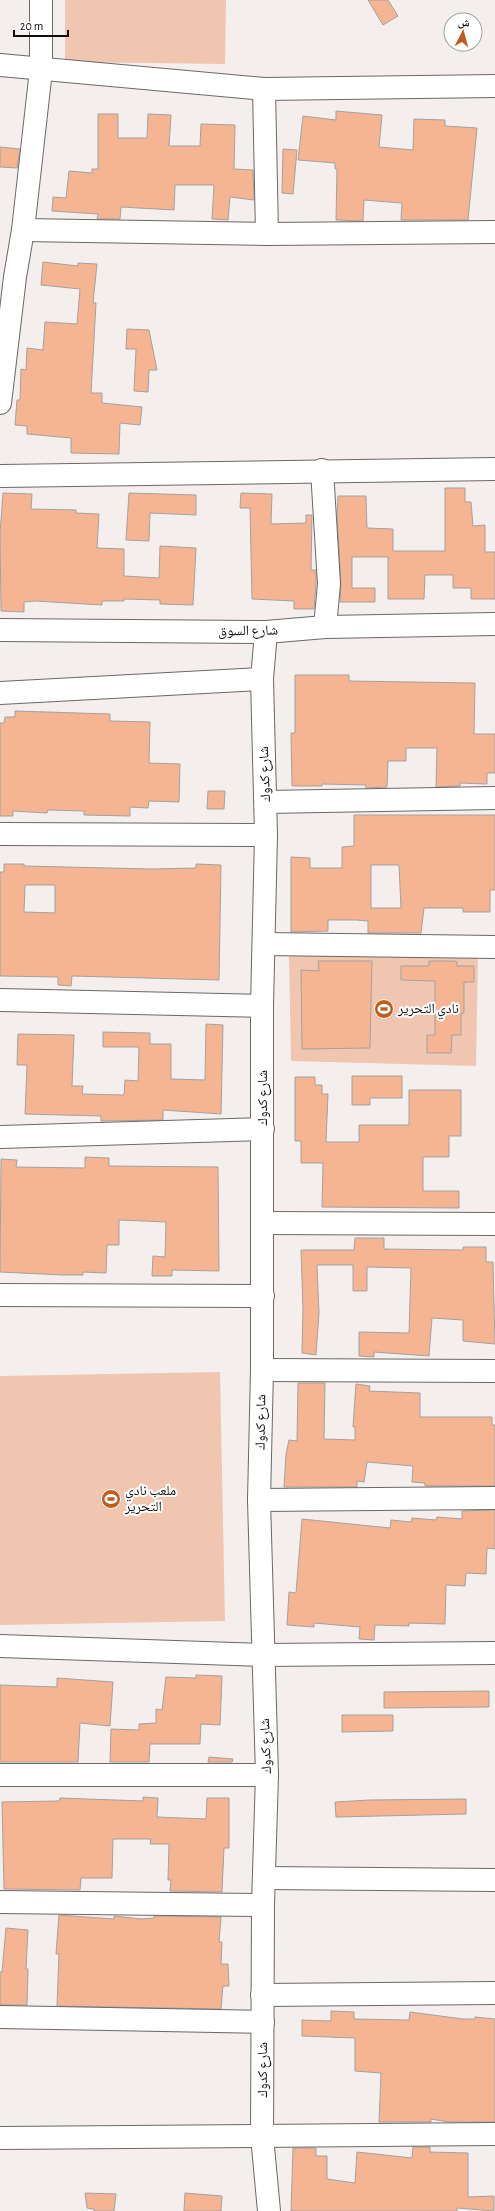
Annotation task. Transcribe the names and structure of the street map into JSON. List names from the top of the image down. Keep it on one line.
{"streets":{"street":["شارع السوق","شارع كدوك"]},"crossings":[["شارع السوق","شارع كدوك"]],"places":{"sports":["نادي التحرير","ملعب نادي التحرير"]},"scale_bar":"20 m","north":"top"}
